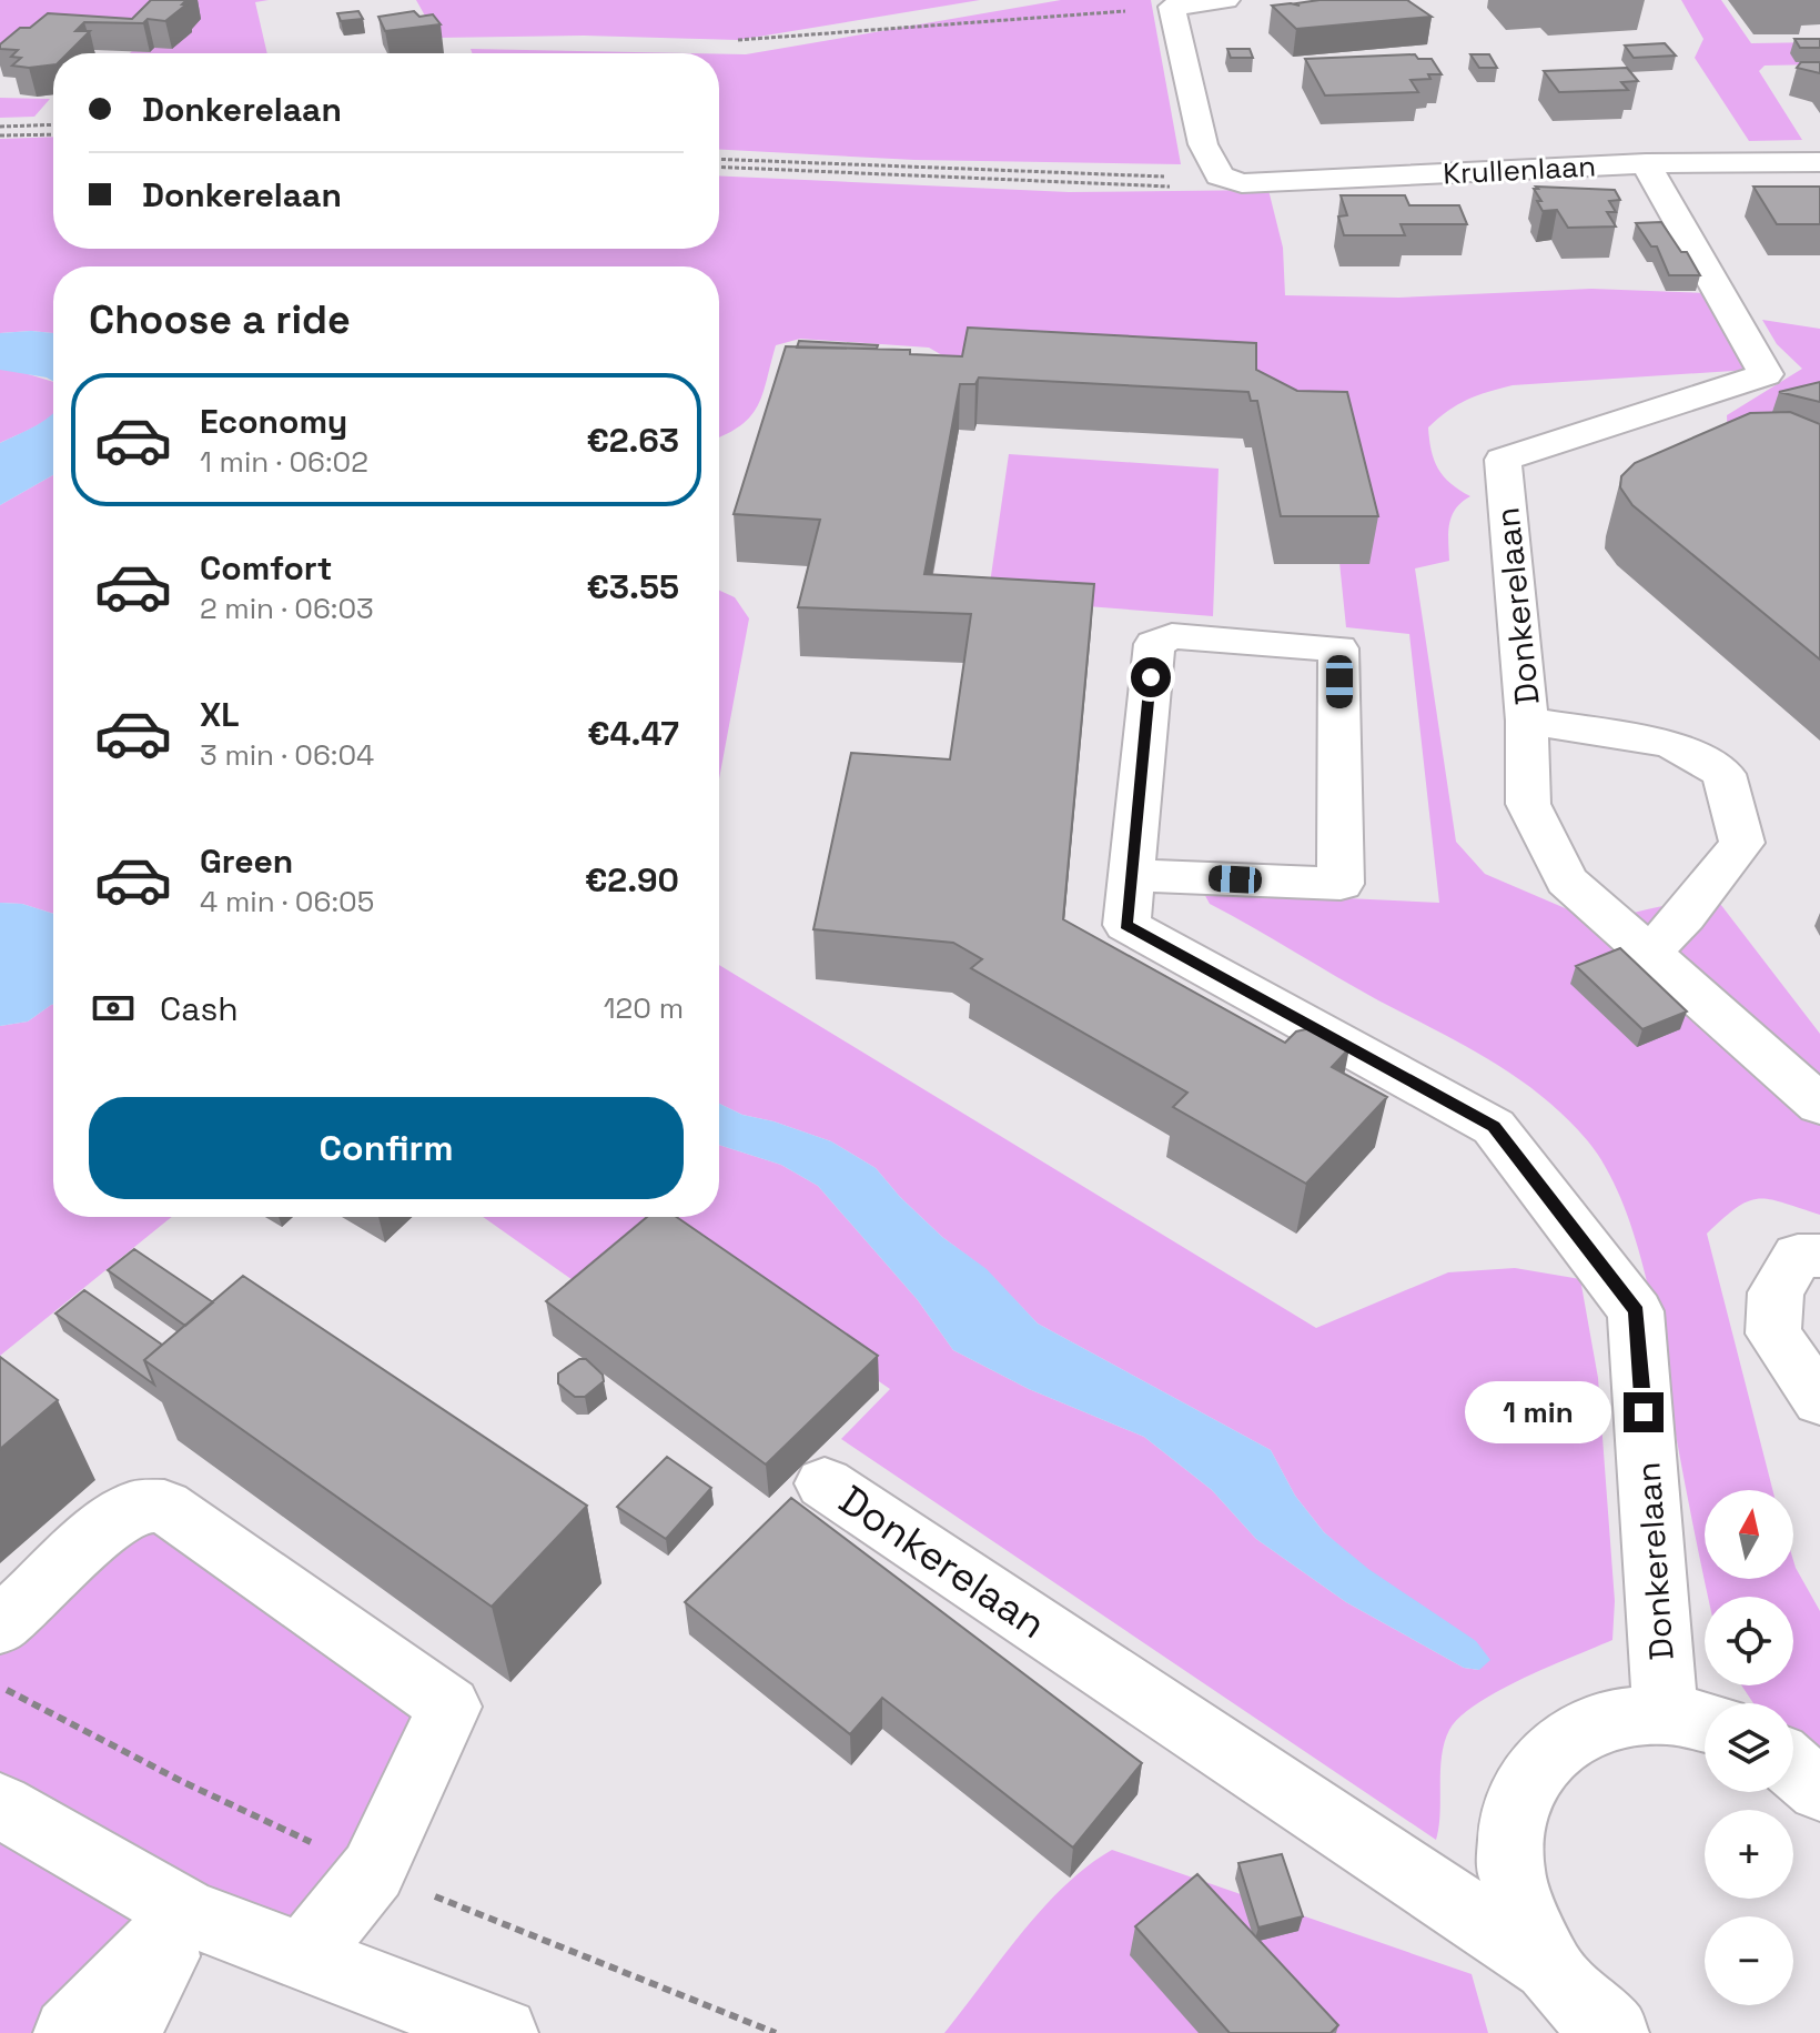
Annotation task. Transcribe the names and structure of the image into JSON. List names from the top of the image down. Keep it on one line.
{"streets":{"street":["Krullenlaan","Donkerelaan"]},"crossings":[["Krullenlaan","Donkerelaan"]],"north":"top","page":{"banner":["Donkerelaan","Donkerelaan"],"heading":"Choose a ride","list":[{"name":"Economy","note":"1 min · 06:02","value":"€2.63"},{"name":"Comfort","note":"2 min · 06:03","value":"€3.55"},{"name":"XL","note":"3 min · 06:04","value":"€4.47"},{"name":"Green","note":"4 min · 06:05","value":"€2.90"}],"pay":["Cash","120 m"],"buttons":"Confirm","bubble":"1 min","map_buttons":["+","−"]}}
